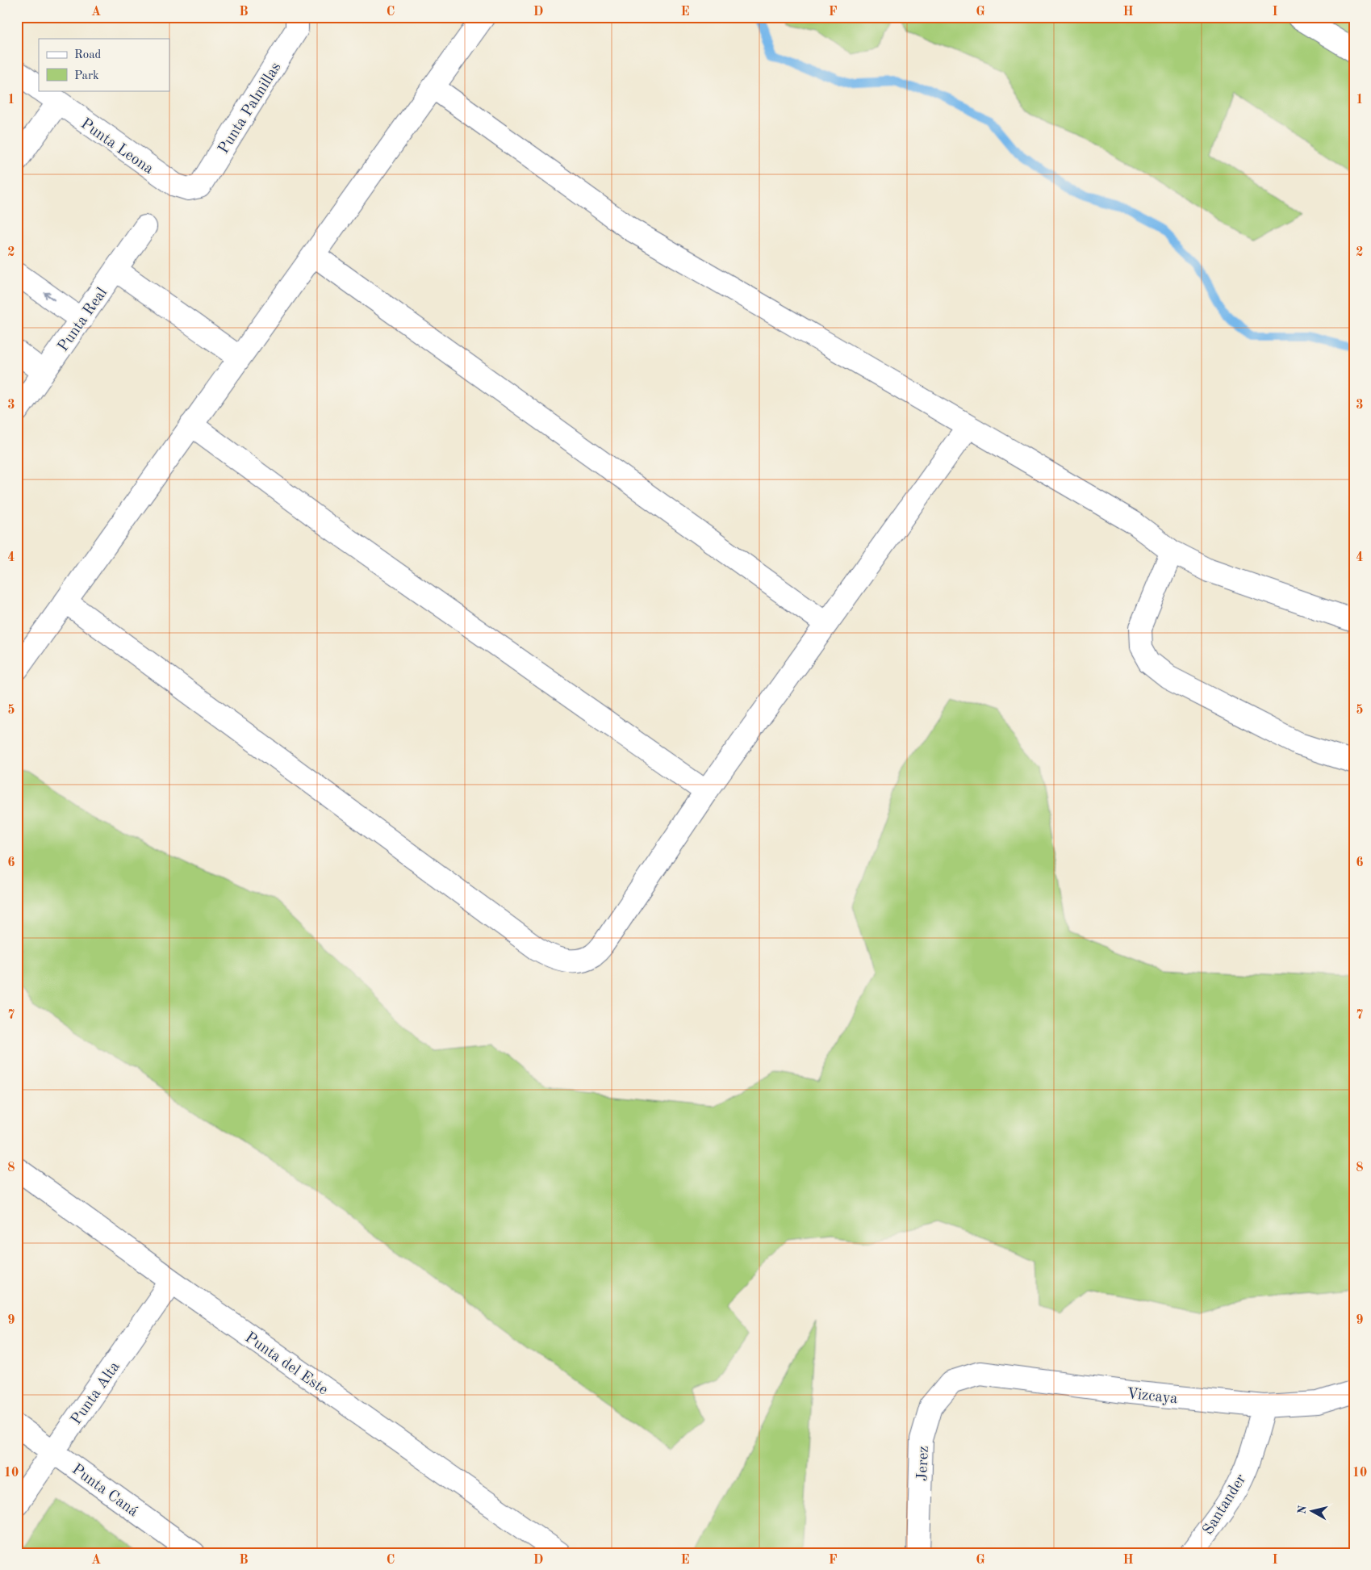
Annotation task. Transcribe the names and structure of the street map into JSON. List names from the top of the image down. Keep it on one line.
{"streets":{"street":["Punta Palmillas","Punta Leona","Punta Real","Punta del Este","Punta Alta","Vizcaya","Jerez","Punta Caná","Santander"]},"crossings":[["Punta Palmillas","Punta Leona"],["Punta del Este","Punta Alta"],["Punta Alta","Punta Caná"],["Vizcaya","Jerez"],["Vizcaya","Santander"]],"legend":["Road","Park"],"north":"left","grid":{"columns":["A","B","C","D","E","F","G","H","I"],"rows":["1","2","3","4","5","6","7","8","9","10"]}}
